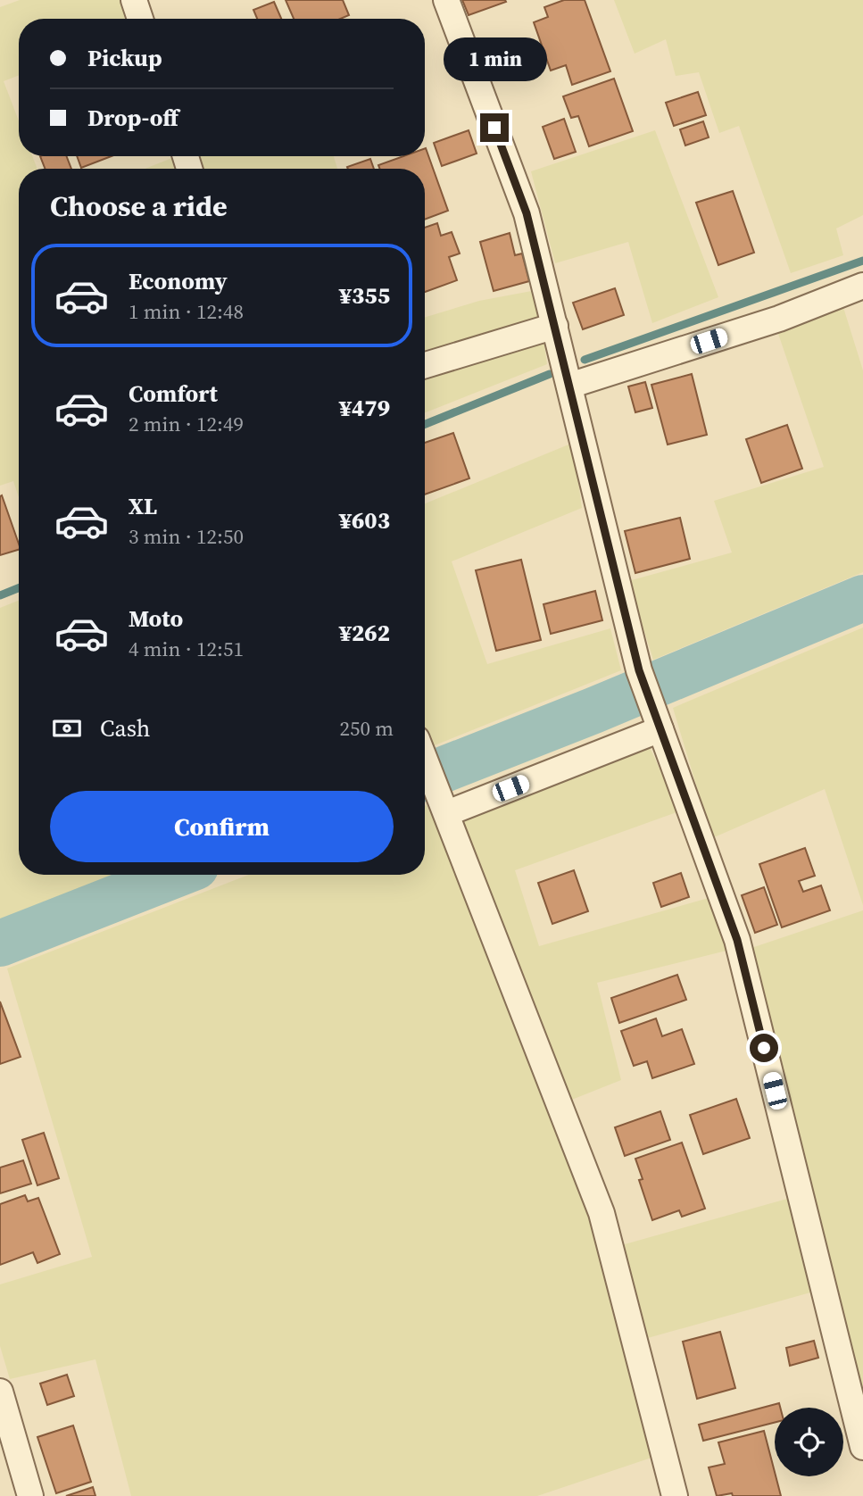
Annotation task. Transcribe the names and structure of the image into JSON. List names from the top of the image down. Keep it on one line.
{"page":{"banner":["Pickup","Drop-off"],"bubble":"1 min","heading":"Choose a ride","list":[{"name":"Economy","note":"1 min · 12:48","value":"¥355"},{"name":"Comfort","note":"2 min · 12:49","value":"¥479"},{"name":"XL","note":"3 min · 12:50","value":"¥603"},{"name":"Moto","note":"4 min · 12:51","value":"¥262"}],"pay":["Cash","250 m"],"buttons":"Confirm"}}
